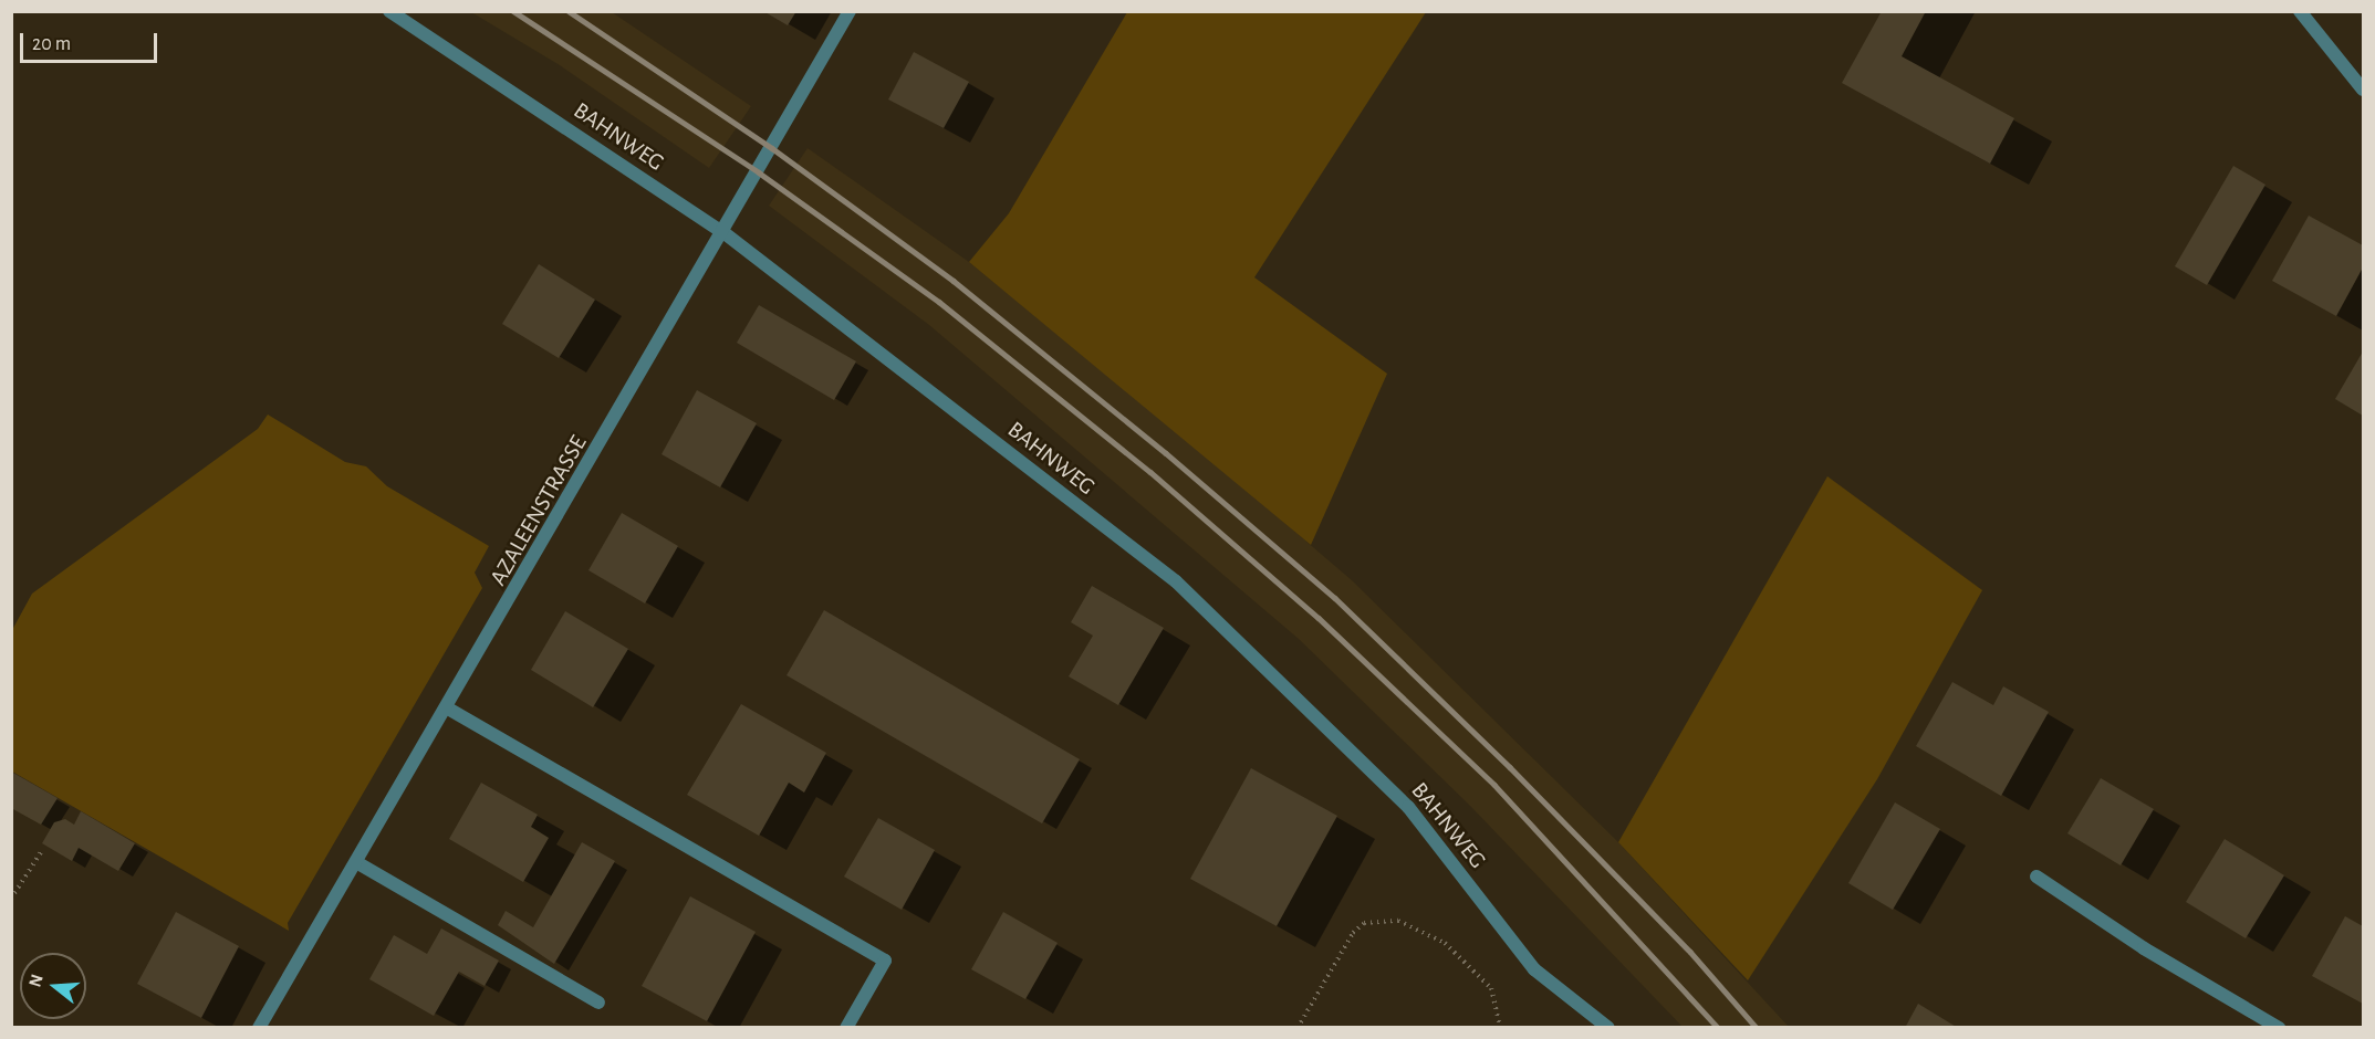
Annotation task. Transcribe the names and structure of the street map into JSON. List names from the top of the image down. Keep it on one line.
{"streets":{"street":["BAHNWEG","AZALEENSTRASSE"]},"crossings":[["BAHNWEG","AZALEENSTRASSE"]],"scale_bar":"20 m","north":"left"}
